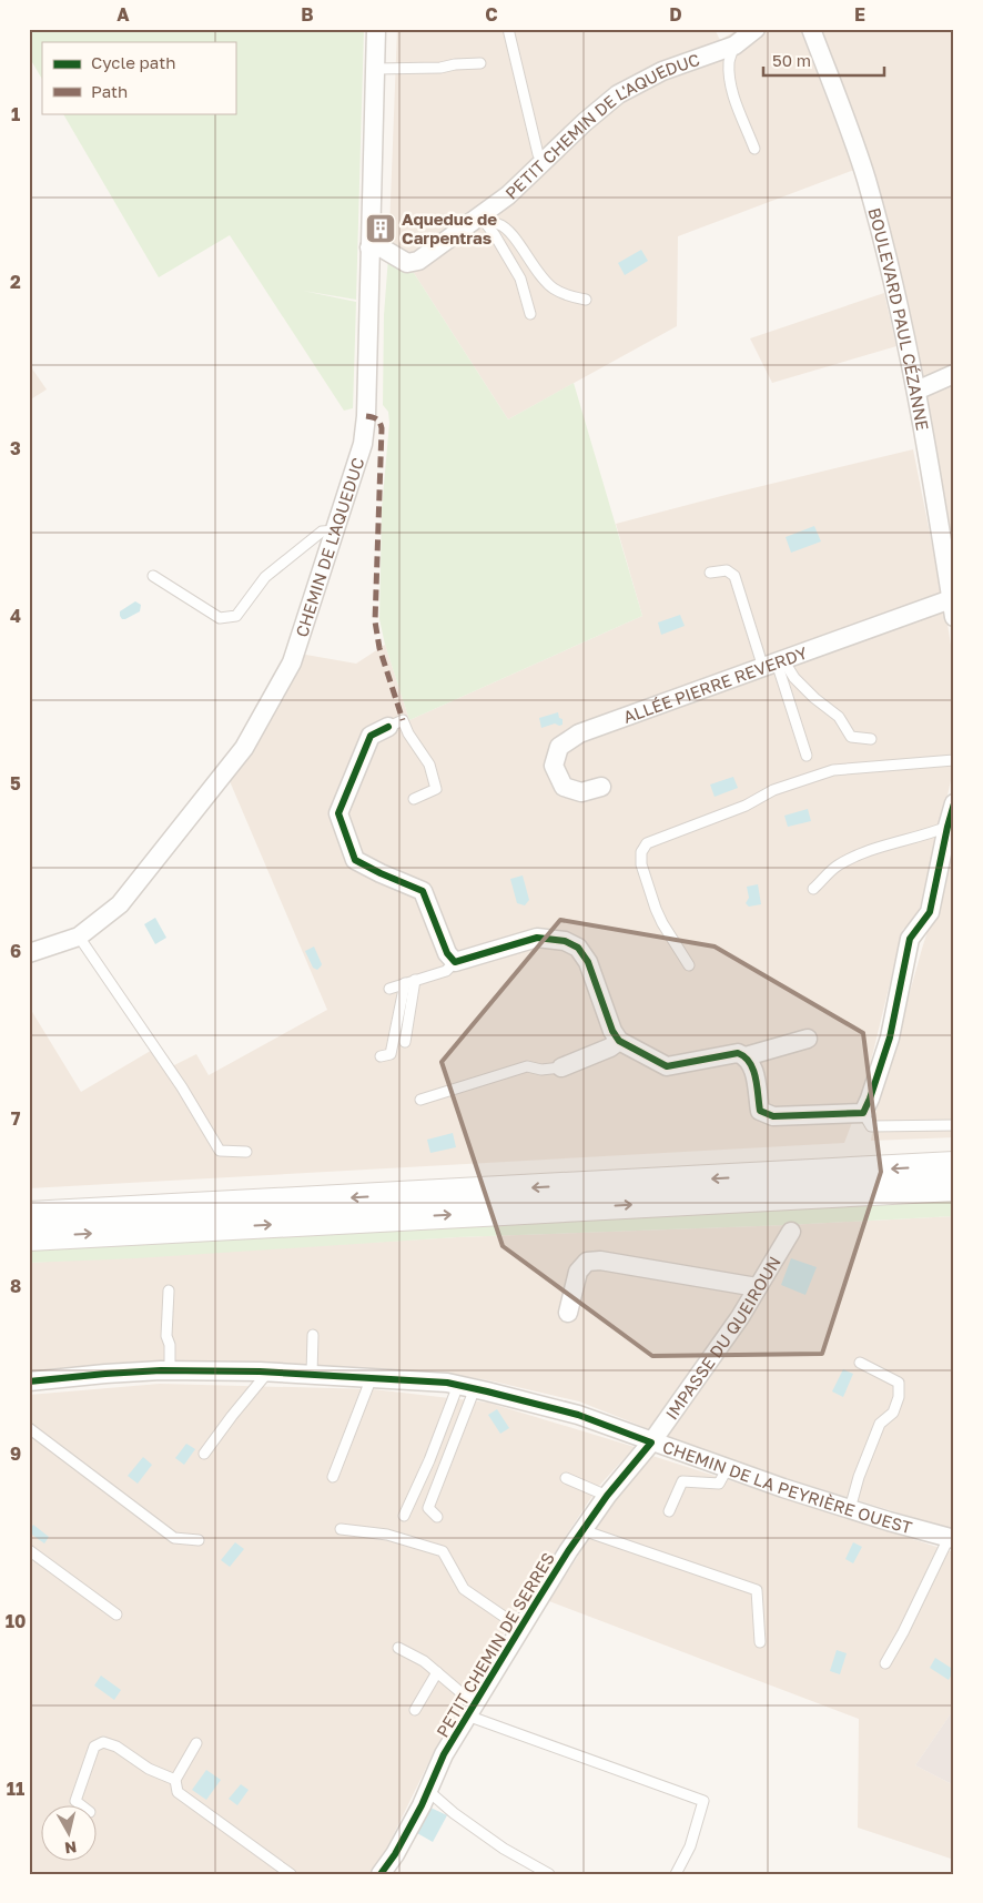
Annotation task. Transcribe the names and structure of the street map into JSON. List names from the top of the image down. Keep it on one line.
{"streets":{"street":["PETIT CHEMIN DE L'AQUEDUC","BOULEVARD PAUL CÉZANNE","CHEMIN DE L'AQUEDUC","ALLÉE PIERRE REVERDY","IMPASSE DU QUEIROUN","CHEMIN DE LA PEYRIÈRE OUEST","PETIT CHEMIN DE SERRES"]},"crossings":[["PETIT CHEMIN DE L'AQUEDUC","CHEMIN DE L'AQUEDUC"],["BOULEVARD PAUL CÉZANNE","ALLÉE PIERRE REVERDY"],["IMPASSE DU QUEIROUN","CHEMIN DE LA PEYRIÈRE OUEST"],["IMPASSE DU QUEIROUN","PETIT CHEMIN DE SERRES"],["CHEMIN DE LA PEYRIÈRE OUEST","PETIT CHEMIN DE SERRES"]],"places":{"building":["Aqueduc de Carpentras"]},"legend":["Cycle path","Path"],"scale_bar":"50 m","north":"bottom","grid":{"columns":["A","B","C","D","E"],"rows":["1","2","3","4","5","6","7","8","9","10","11"]}}
